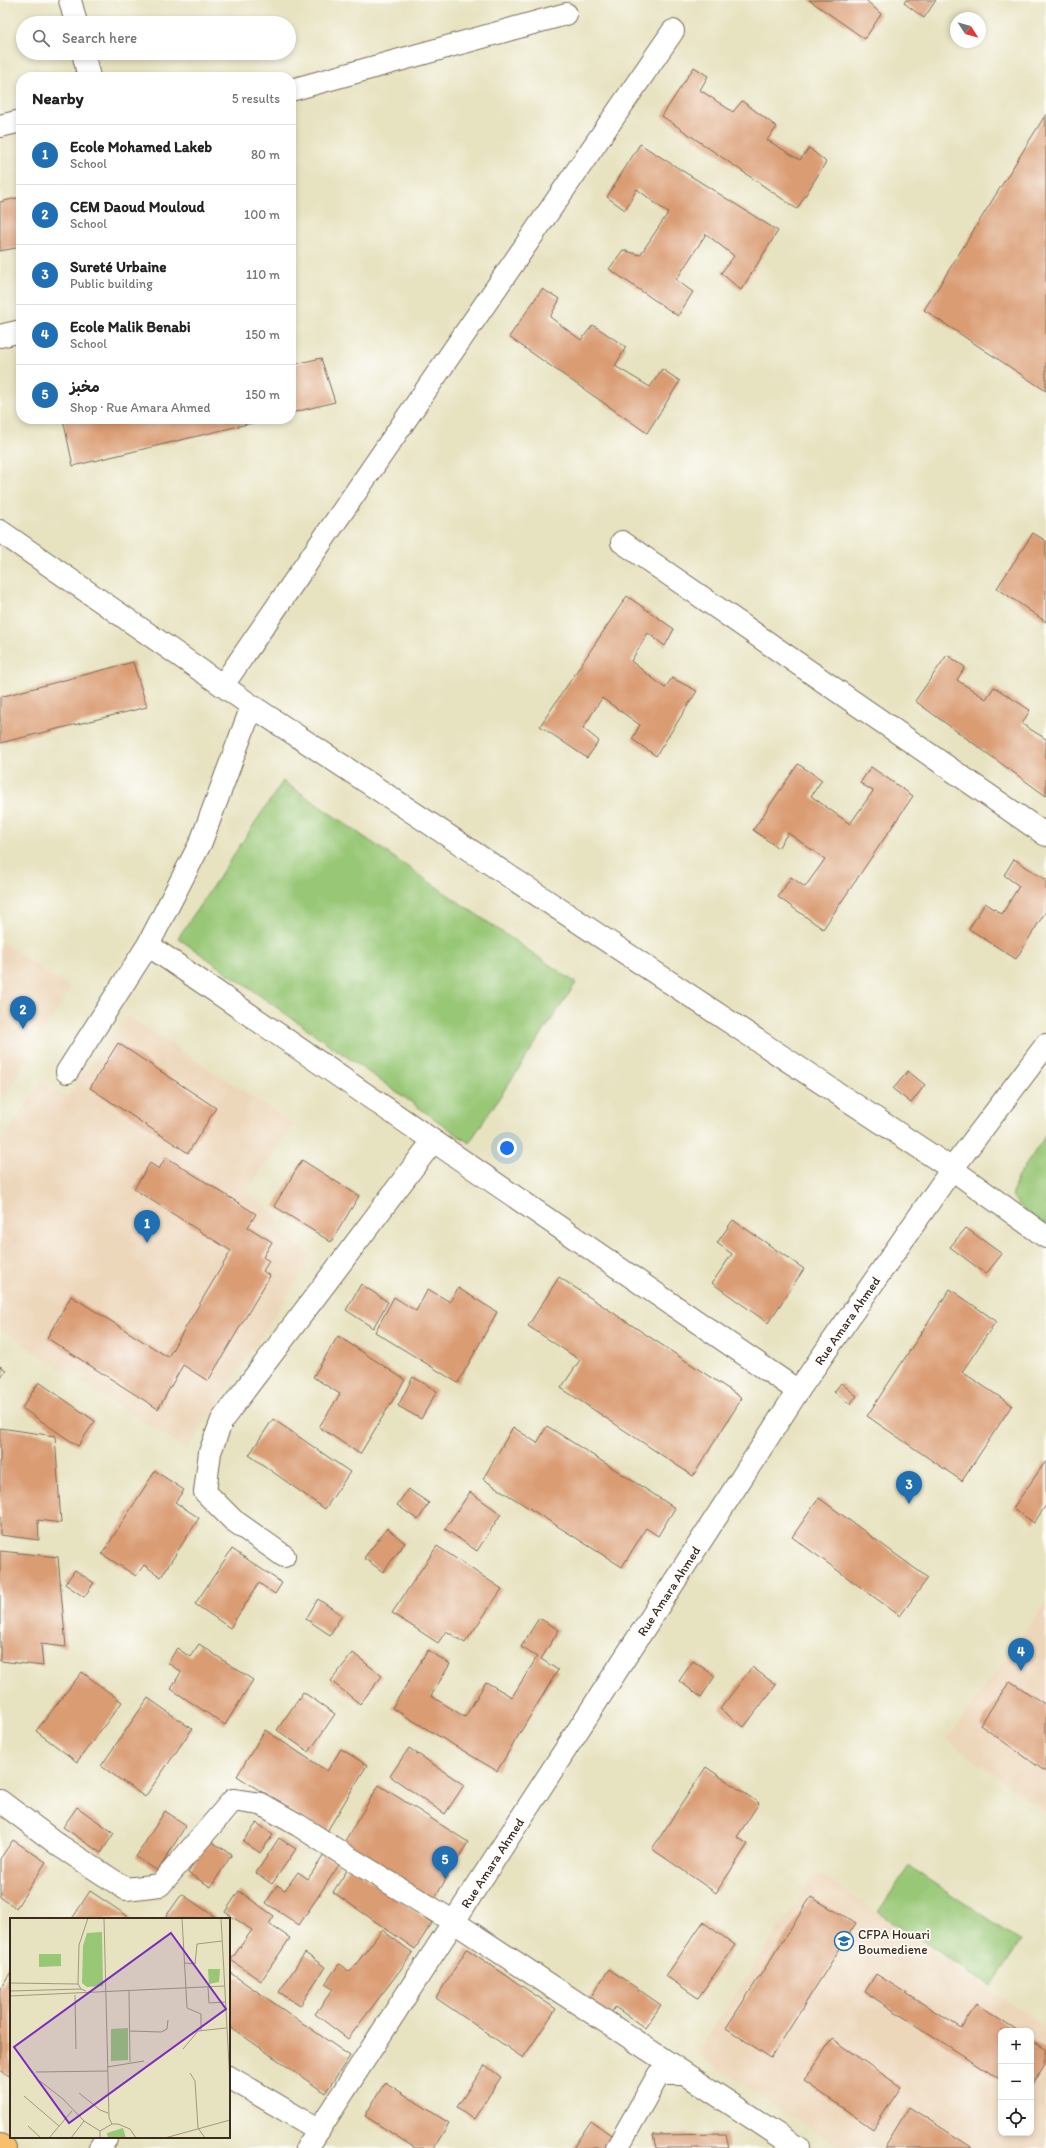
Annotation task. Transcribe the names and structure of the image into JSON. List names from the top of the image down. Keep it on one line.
{"streets":{"street":["Rue Amara Ahmed"]},"places":{"school or university":["CFPA Houari Boumediene"]},"north":"bottom right","page":{"search":"Search here","heading":["Nearby","5 results"],"list":[{"mark":"1","name":"Ecole Mohamed Lakeb","note":"School","value":"80 m"},{"mark":"2","name":"CEM Daoud Mouloud","note":"School","value":"100 m"},{"mark":"3","name":"Sureté Urbaine","note":"Public building","value":"110 m"},{"mark":"4","name":"Ecole Malik Benabi","note":"School","value":"150 m"},{"mark":"5","name":"مخبز","note":"Shop · Rue Amara Ahmed","value":"150 m"}],"pins":["2","1","3","4","5"],"map_buttons":["+","−"]}}
